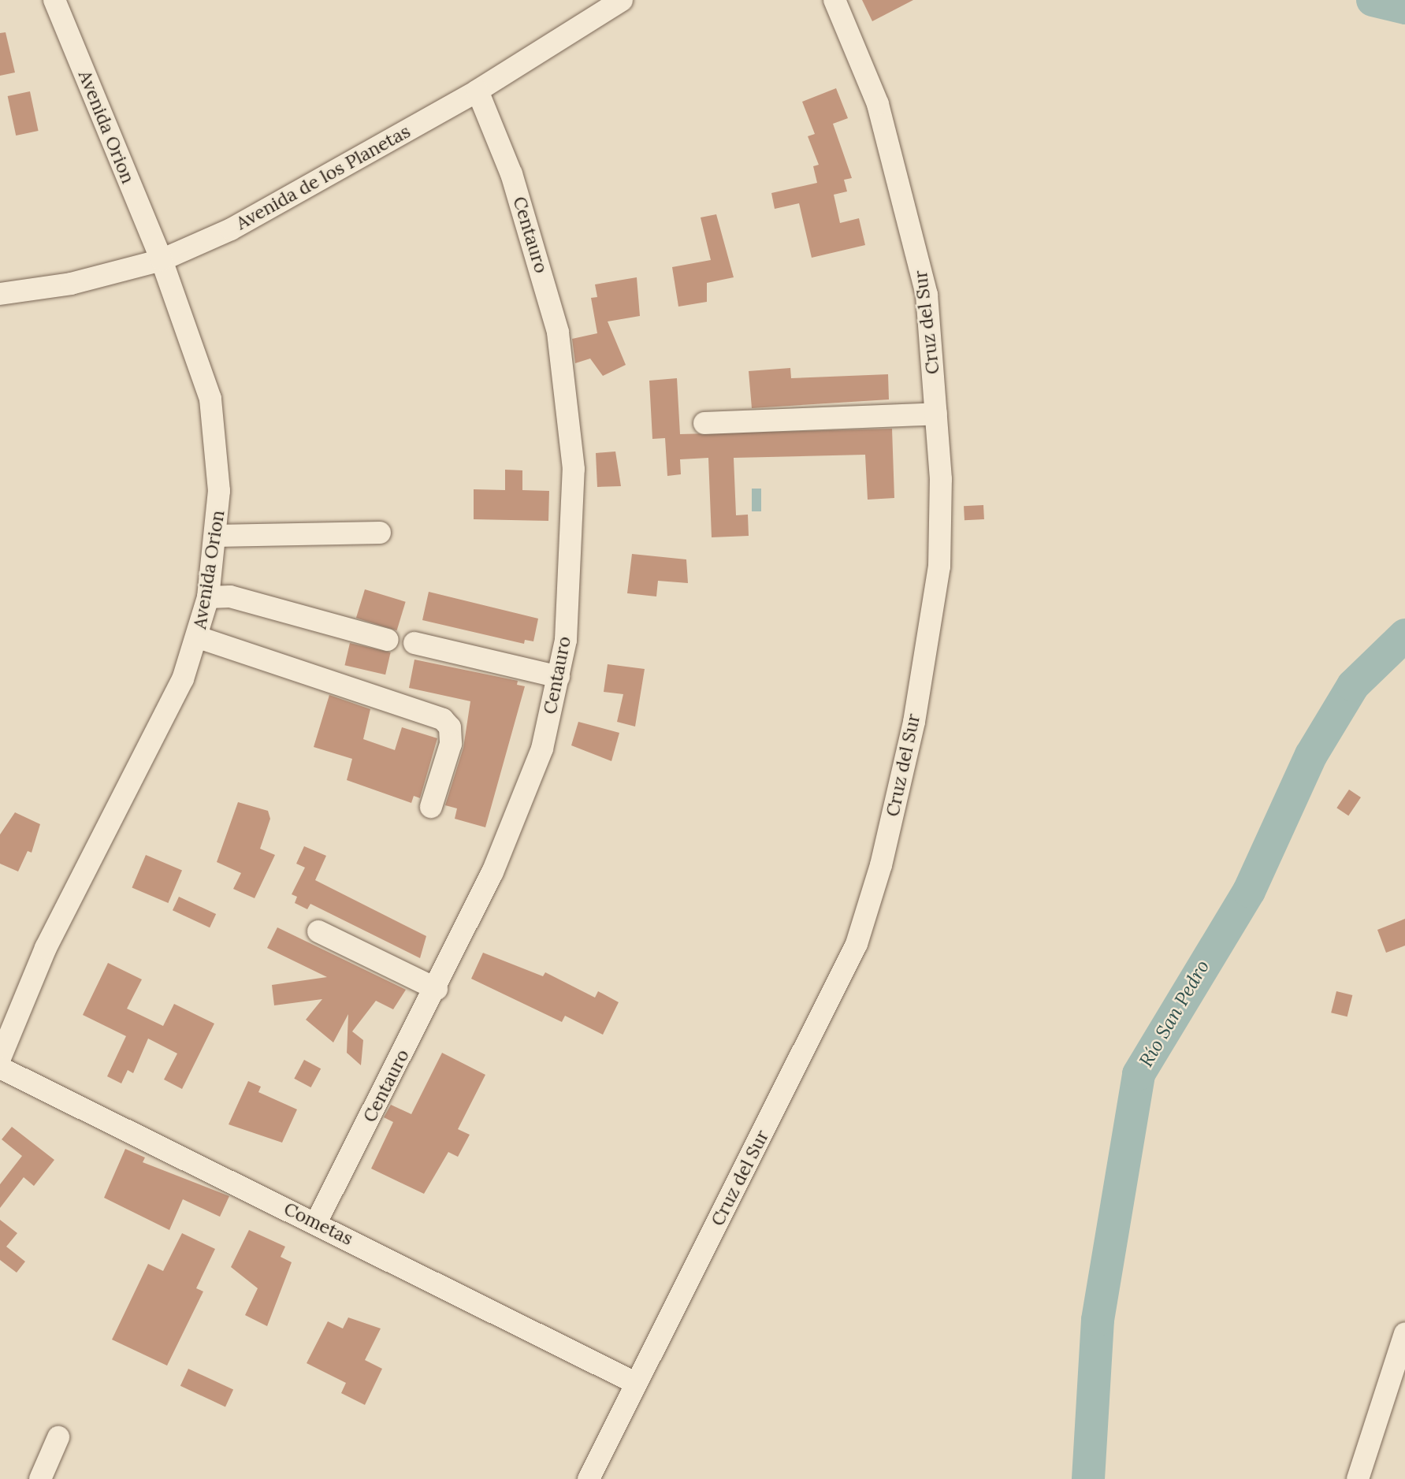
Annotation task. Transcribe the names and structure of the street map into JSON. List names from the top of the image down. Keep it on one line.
{"streets":{"street":["Avenida Orion","Avenida de los Planetas","Centauro","Cruz del Sur","Cometas"]},"crossings":[["Avenida Orion","Avenida de los Planetas"],["Avenida de los Planetas","Centauro"],["Centauro","Cometas"],["Cruz del Sur","Cometas"]],"water":["Río San Pedro"]}
